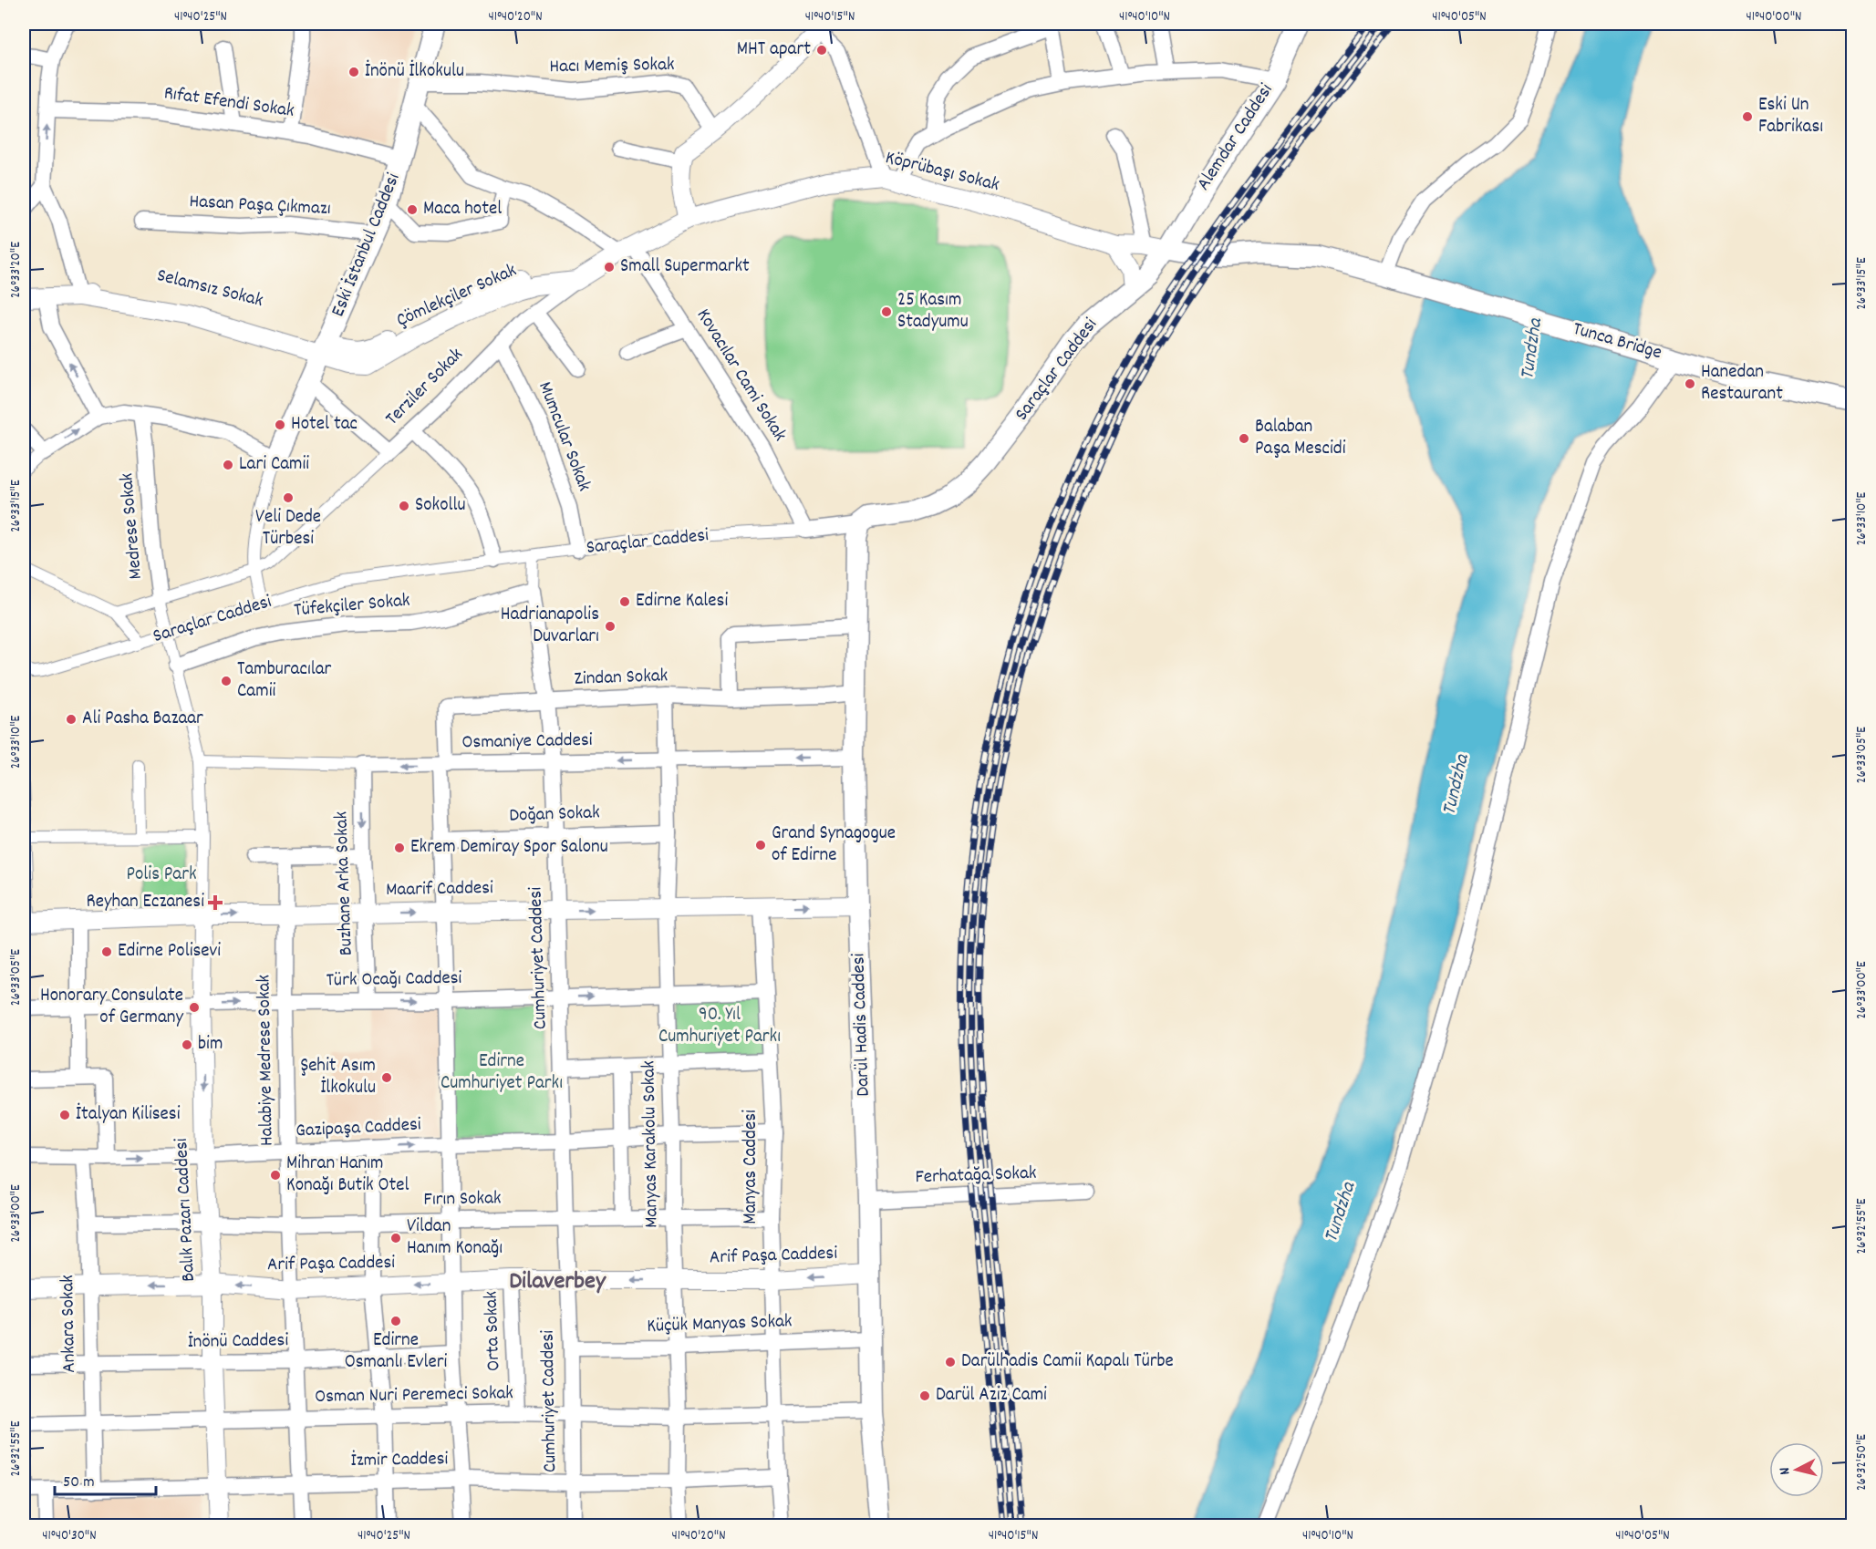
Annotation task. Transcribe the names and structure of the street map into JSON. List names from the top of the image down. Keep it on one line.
{"streets":{"main road":["Alemdar Caddesi","Eski İstanbul Caddesi","Tunca Bridge","Saraçlar Caddesi","Darül Hadis Caddesi"],"street":["Hacı Memiş Sokak","Rıfat Efendi Sokak","Köprübaşı Sokak","Hasan Paşa Çıkmazı","Selamsız Sokak","Çömlekçiler Sokak","Kovacılar Cami Sokak","Terziler Sokak","Mumcular Sokak","Medrese Sokak","Tüfekçiler Sokak","Zindan Sokak","Osmaniye Caddesi","Doğan Sokak","Buzhane Arka Sokak","Maarif Caddesi","Cumhuriyet Caddesi","Türk Ocağı Caddesi","Halabiye Medrese Sokak","Gazipaşa Caddesi","Manyas Karakolu Sokak","Manyas Caddesi","Ferhatağa Sokak","Fırın Sokak","Balık Pazarı Caddesi","Arif Paşa Caddesi","Ankara Sokak","Küçük Manyas Sokak","Orta Sokak","İnönü Caddesi","Osman Nuri Peremeci Sokak","İzmir Caddesi"]},"crossings":[["Hacı Memiş Sokak","Eski İstanbul Caddesi"],["Rıfat Efendi Sokak","Eski İstanbul Caddesi"],["Alemdar Caddesi","Köprübaşı Sokak"],["Alemdar Caddesi","Tunca Bridge"],["Alemdar Caddesi","Saraçlar Caddesi"],["Köprübaşı Sokak","Tunca Bridge"],["Köprübaşı Sokak","Saraçlar Caddesi"],["Köprübaşı Sokak","Kovacılar Cami Sokak"],["Köprübaşı Sokak","Terziler Sokak"],["Hasan Paşa Çıkmazı","Eski İstanbul Caddesi"],["Eski İstanbul Caddesi","Selamsız Sokak"],["Eski İstanbul Caddesi","Çömlekçiler Sokak"],["Selamsız Sokak","Çömlekçiler Sokak"],["Çömlekçiler Sokak","Terziler Sokak"],["Tunca Bridge","Saraçlar Caddesi"],["Saraçlar Caddesi","Kovacılar Cami Sokak"],["Saraçlar Caddesi","Mumcular Sokak"],["Saraçlar Caddesi","Medrese Sokak"],["Saraçlar Caddesi","Cumhuriyet Caddesi"],["Saraçlar Caddesi","Darül Hadis Caddesi"],["Saraçlar Caddesi","Balık Pazarı Caddesi"],["Kovacılar Cami Sokak","Terziler Sokak"],["Terziler Sokak","Mumcular Sokak"],["Terziler Sokak","Medrese Sokak"],["Medrese Sokak","Balık Pazarı Caddesi"],["Tüfekçiler Sokak","Cumhuriyet Caddesi"],["Tüfekçiler Sokak","Balık Pazarı Caddesi"],["Zindan Sokak","Osmaniye Caddesi"],["Zindan Sokak","Cumhuriyet Caddesi"],["Zindan Sokak","Darül Hadis Caddesi"],["Zindan Sokak","Manyas Karakolu Sokak"],["Osmaniye Caddesi","Buzhane Arka Sokak"],["Osmaniye Caddesi","Cumhuriyet Caddesi"],["Osmaniye Caddesi","Darül Hadis Caddesi"],["Osmaniye Caddesi","Manyas Karakolu Sokak"],["Osmaniye Caddesi","Balık Pazarı Caddesi"],["Doğan Sokak","Cumhuriyet Caddesi"],["Doğan Sokak","Manyas Karakolu Sokak"],["Buzhane Arka Sokak","Maarif Caddesi"],["Buzhane Arka Sokak","Türk Ocağı Caddesi"],["Maarif Caddesi","Cumhuriyet Caddesi"],["Maarif Caddesi","Darül Hadis Caddesi"],["Maarif Caddesi","Halabiye Medrese Sokak"],["Maarif Caddesi","Manyas Karakolu Sokak"],["Maarif Caddesi","Manyas Caddesi"],["Maarif Caddesi","Balık Pazarı Caddesi"],["Cumhuriyet Caddesi","Türk Ocağı Caddesi"],["Cumhuriyet Caddesi","Gazipaşa Caddesi"],["Cumhuriyet Caddesi","Fırın Sokak"],["Cumhuriyet Caddesi","Arif Paşa Caddesi"],["Cumhuriyet Caddesi","Küçük Manyas Sokak"],["Cumhuriyet Caddesi","Osman Nuri Peremeci Sokak"],["Cumhuriyet Caddesi","İzmir Caddesi"],["Türk Ocağı Caddesi","Halabiye Medrese Sokak"],["Türk Ocağı Caddesi","Manyas Karakolu Sokak"],["Türk Ocağı Caddesi","Manyas Caddesi"],["Türk Ocağı Caddesi","Balık Pazarı Caddesi"],["Darül Hadis Caddesi","Ferhatağa Sokak"],["Darül Hadis Caddesi","Arif Paşa Caddesi"],["Darül Hadis Caddesi","Küçük Manyas Sokak"],["Darül Hadis Caddesi","Osman Nuri Peremeci Sokak"],["Halabiye Medrese Sokak","Gazipaşa Caddesi"],["Halabiye Medrese Sokak","Fırın Sokak"],["Halabiye Medrese Sokak","Arif Paşa Caddesi"],["Halabiye Medrese Sokak","İnönü Caddesi"],["Halabiye Medrese Sokak","Osman Nuri Peremeci Sokak"],["Halabiye Medrese Sokak","İzmir Caddesi"],["Gazipaşa Caddesi","Manyas Karakolu Sokak"],["Gazipaşa Caddesi","Manyas Caddesi"],["Gazipaşa Caddesi","Balık Pazarı Caddesi"],["Gazipaşa Caddesi","Ankara Sokak"],["Manyas Karakolu Sokak","Fırın Sokak"],["Manyas Karakolu Sokak","Arif Paşa Caddesi"],["Manyas Karakolu Sokak","Küçük Manyas Sokak"],["Manyas Karakolu Sokak","Osman Nuri Peremeci Sokak"],["Manyas Karakolu Sokak","İzmir Caddesi"],["Manyas Caddesi","Fırın Sokak"],["Manyas Caddesi","Arif Paşa Caddesi"],["Manyas Caddesi","Küçük Manyas Sokak"],["Manyas Caddesi","Osman Nuri Peremeci Sokak"],["Manyas Caddesi","İzmir Caddesi"],["Fırın Sokak","Balık Pazarı Caddesi"],["Fırın Sokak","Ankara Sokak"],["Balık Pazarı Caddesi","Arif Paşa Caddesi"],["Balık Pazarı Caddesi","İnönü Caddesi"],["Balık Pazarı Caddesi","Osman Nuri Peremeci Sokak"],["Balık Pazarı Caddesi","İzmir Caddesi"],["Arif Paşa Caddesi","Ankara Sokak"],["Arif Paşa Caddesi","Orta Sokak"],["Ankara Sokak","İnönü Caddesi"],["Ankara Sokak","Osman Nuri Peremeci Sokak"],["Ankara Sokak","İzmir Caddesi"],["Orta Sokak","Osman Nuri Peremeci Sokak"]],"one_way":["Osmaniye Caddesi","Arif Paşa Caddesi"],"districts":["Dilaverbey"],"water":["Tundzha"],"parks":["Polis Park","90. Yıl Cumhuriyet Parkı","Edirne Cumhuriyet Parkı"],"places":{"other":["MHT apart","İnönü İlkokulu","Eski Un Fabrikası","Maca hotel","Small Supermarkt","25 Kasım Stadyumu","Hanedan Restaurant","Hotel tac","Balaban Paşa Mescidi","Lari Camii","Veli Dede Türbesi","Sokollu","Edirne Kalesi","Hadrianapolis Duvarları","Tamburacılar Camii","Ali Pasha Bazaar","Grand Synagogue of Edirne","Ekrem Demiray Spor Salonu","Edirne Polisevi","Honorary Consulate of Germany","bim","Şehit Asım İlkokulu","İtalyan Kilisesi","Mihran Hanım Konağı Butik Otel","Vildan Hanım Konağı","Edirne Osmanlı Evleri","Darülhadis Camii Kapalı Türbe","Darül Aziz Cami"],"health":["Reyhan Eczanesi"]},"scale_bar":"50 m","north":"left","coordinates":["41°40'25\"N","41°40'20\"N","41°40'15\"N","41°40'10\"N","41°40'05\"N","41°40'00\"N","26°33'20\"E","26°33'15\"E","26°33'10\"E","26°33'05\"E","26°33'00\"E","26°32'55\"E","26°32'50\"E","41°40'30\"N"]}
